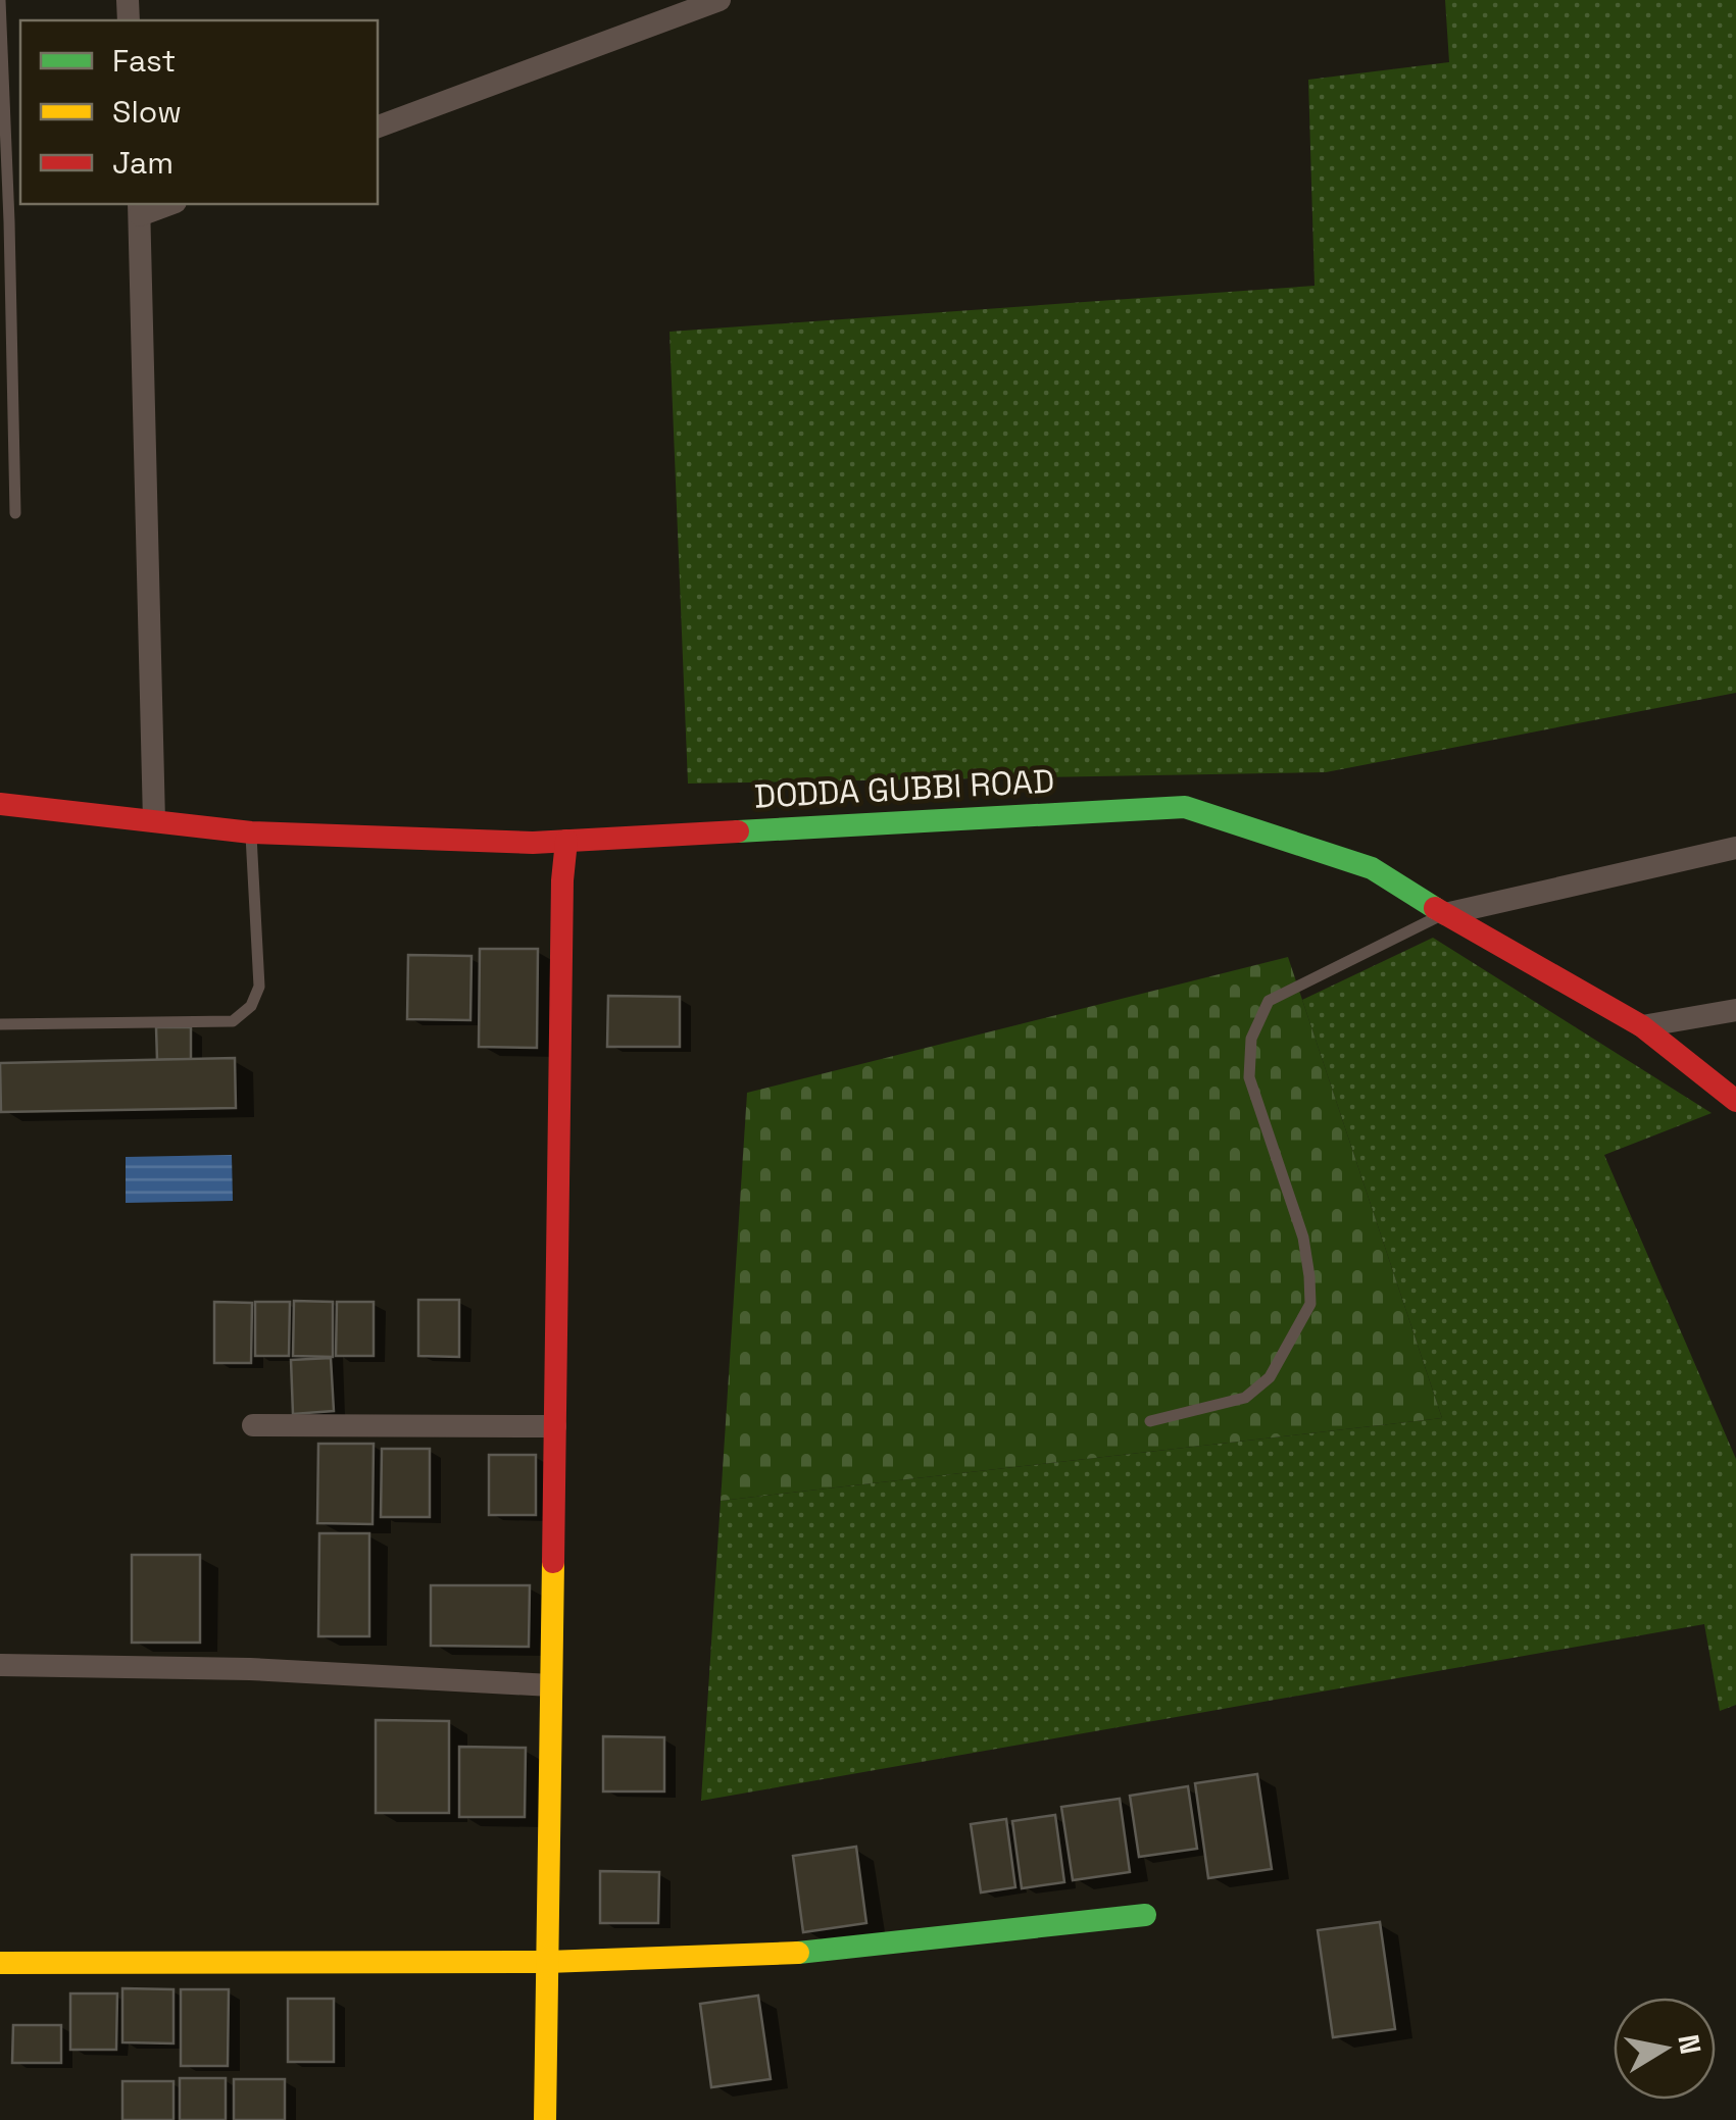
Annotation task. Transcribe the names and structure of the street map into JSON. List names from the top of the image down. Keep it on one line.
{"streets":{"street":["DODDA GUBBI ROAD"]},"legend":["Fast","Slow","Jam"],"north":"right"}
